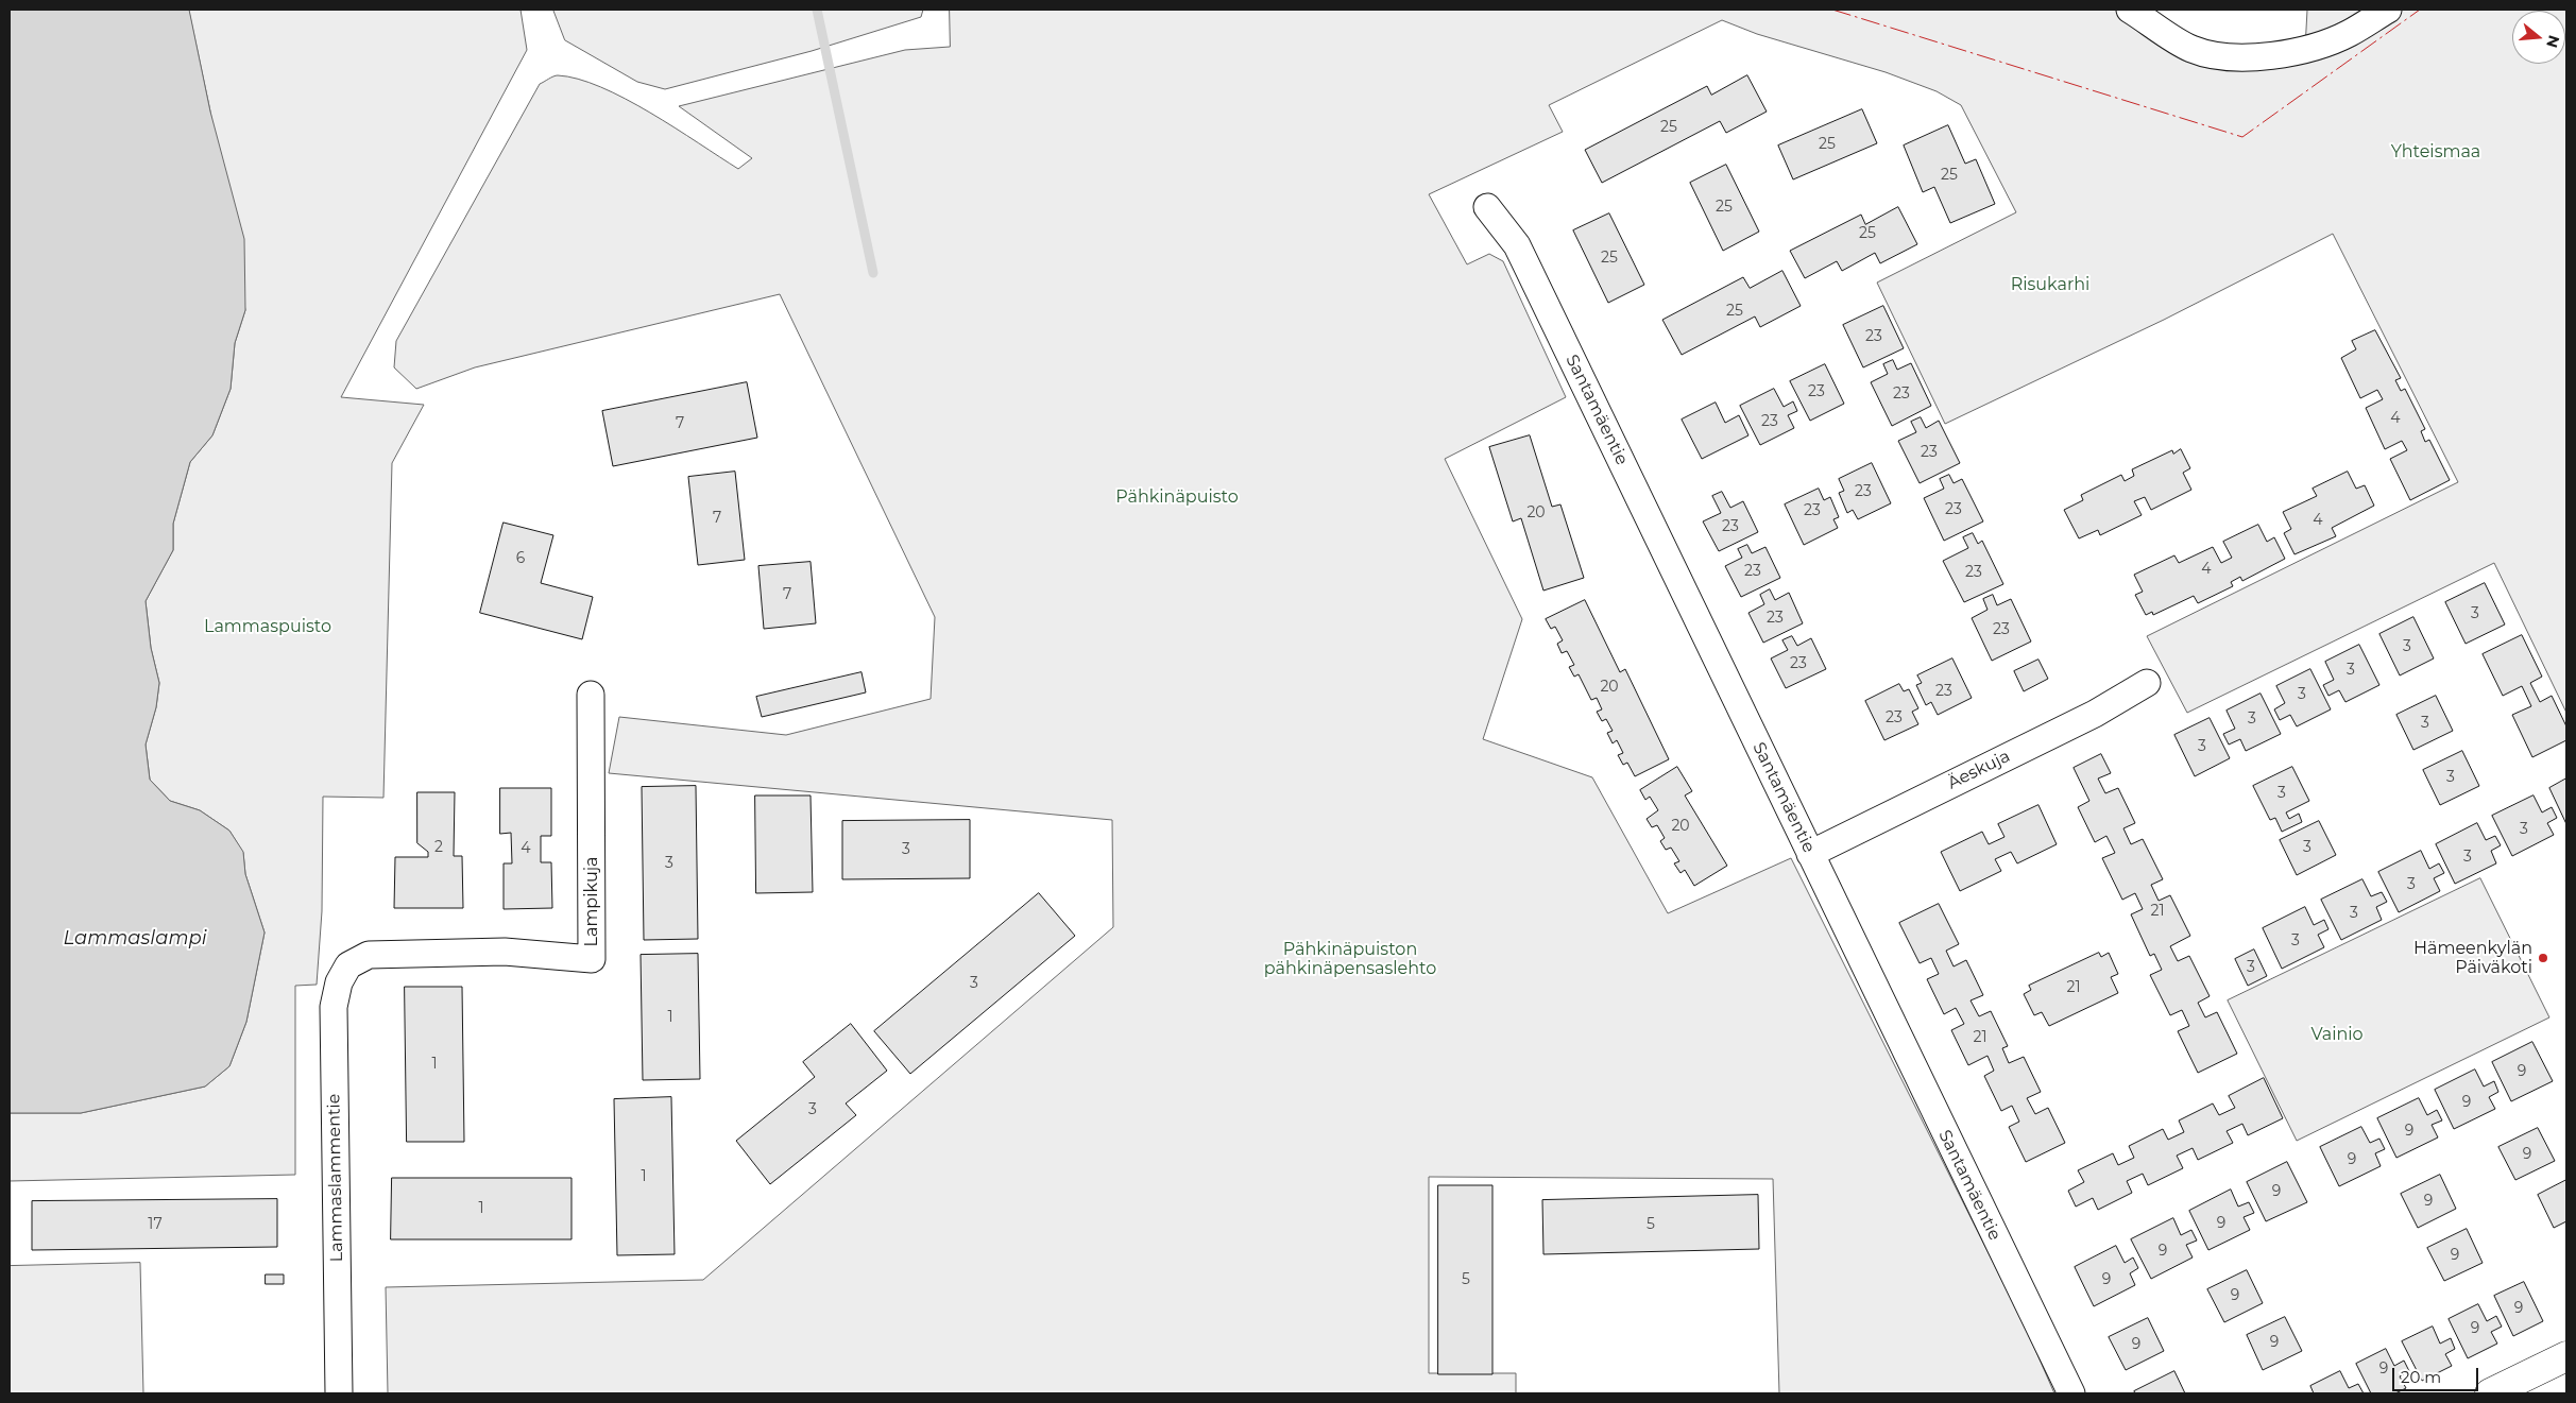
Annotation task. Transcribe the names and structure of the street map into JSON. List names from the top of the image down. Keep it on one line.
{"streets":{"street":["Santamäentie","Äeskuja","Lampikuja","Lammaslammentie"]},"crossings":[["Santamäentie","Äeskuja"],["Lampikuja","Lammaslammentie"]],"water":["Lammaslampi"],"parks":["Yhteismaa","Risukarhi","Pähkinäpuisto","Lammaspuisto","Pähkinäpuiston pähkinäpensaslehto","Vainio"],"places":["Hämeenkylän Päiväkoti"],"house_numbers":["25","25","25","25","25","25","25","23","23","23","4","23","7","23","23","23","23","20","7","4","23","6","4","23","23","7","3","23","23","3","23","3","20","23","3","23","3","3","3","3","3","20","3","2","3","4","3","3","3","3","21","3","3","3","3","21","1","21","1","9","9","3","9","9","9","1","9","9","1","9","17","5","9","9","5","9","9","9","9","9","9","9"],"scale_bar":"20 m","north":"right"}
